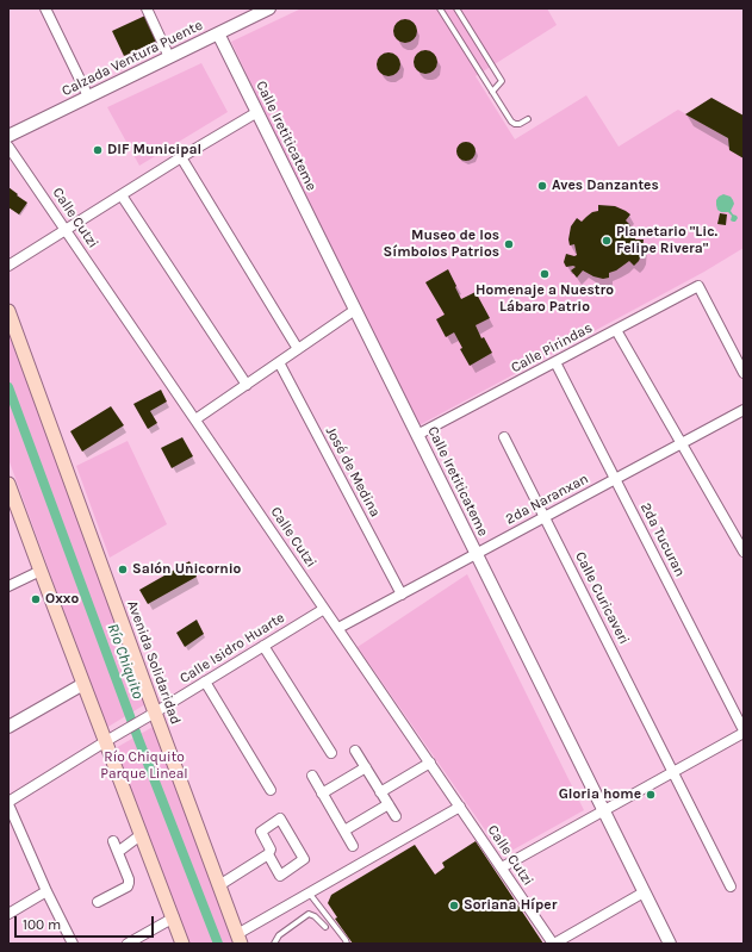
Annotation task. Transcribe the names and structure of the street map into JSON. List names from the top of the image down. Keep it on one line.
{"streets":{"main road":["Avenida Solidaridad"],"street":["Calzada Ventura Puente","Calle Iretiticateme","Calle Cutzi","Calle Pirindas","José de Medina","2da Naranxan","2da Tucuran","Calle Curicaveri","Calle Isidro Huarte"]},"crossings":[["Calzada Ventura Puente","Calle Iretiticateme"],["Calle Iretiticateme","Calle Pirindas"],["Calle Iretiticateme","2da Naranxan"],["Calle Cutzi","2da Naranxan"],["Calle Cutzi","Calle Isidro Huarte"],["Calle Pirindas","2da Tucuran"],["José de Medina","2da Naranxan"],["2da Naranxan","2da Tucuran"],["2da Naranxan","Calle Curicaveri"],["Calle Isidro Huarte","Avenida Solidaridad"]],"water":["Río Chiquito"],"parks":["Río Chiquito Parque Lineal"],"places":["DIF Municipal","Aves Danzantes","Planetario \"Lic. Felipe Rivera\"","Museo de los Símbolos Patrios","Homenaje a Nuestro Lábaro Patrio","Salón Unicornio","Oxxo","Gloria home","Soriana Híper"],"scale_bar":"100 m"}
